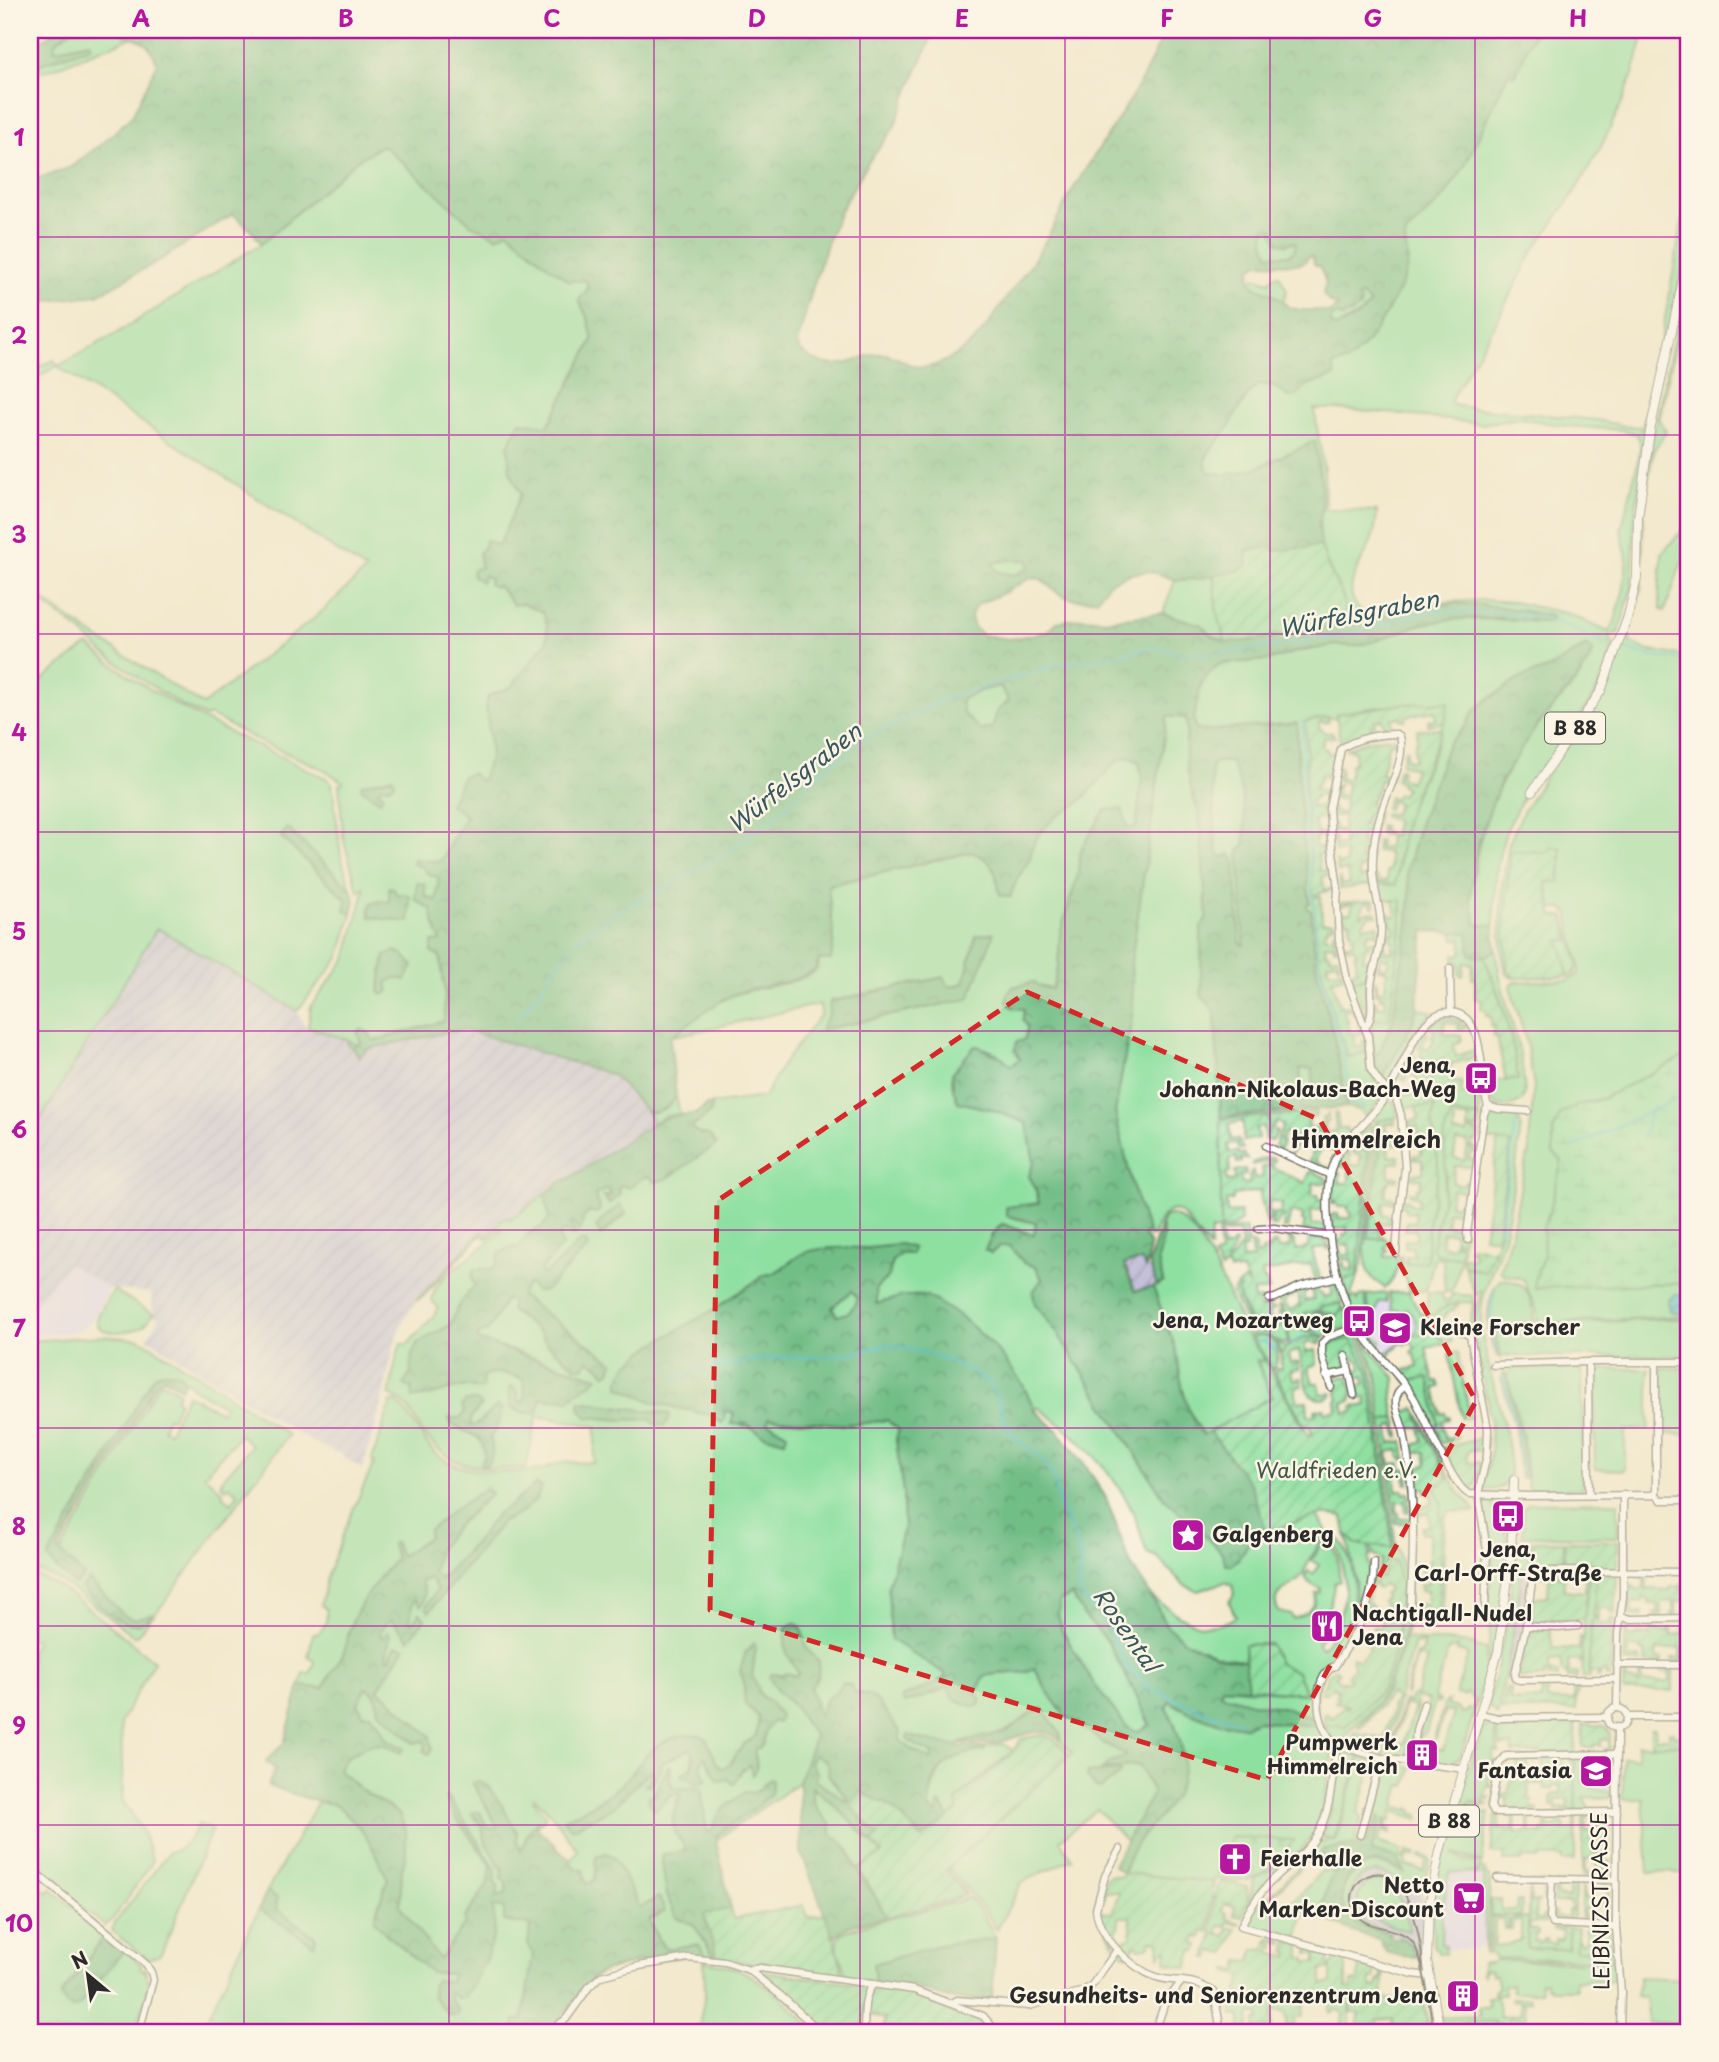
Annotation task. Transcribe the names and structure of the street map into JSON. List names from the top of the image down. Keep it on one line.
{"streets":{"main road":["B 88"],"street":["LEIBNIZSTRASSE"]},"districts":["Himmelreich"],"water":["Würfelsgraben","Rosental"],"parks":["Waldfrieden e.V."],"places":{"bus stop":["Jena, Johann-Nikolaus-Bach-Weg","Jena, Mozartweg","Jena, Carl-Orff-Straße"],"school or university":["Kleine Forscher","Fantasia"],"place":["Galgenberg"],"restaurant":["Nachtigall-Nudel Jena"],"building":["Pumpwerk Himmelreich","Gesundheits- und Seniorenzentrum Jena"],"church":["Feierhalle"],"supermarket":["Netto Marken-Discount"]},"north":"top left","grid":{"columns":["A","B","C","D","E","F","G","H"],"rows":["1","2","3","4","5","6","7","8","9","10"]}}
